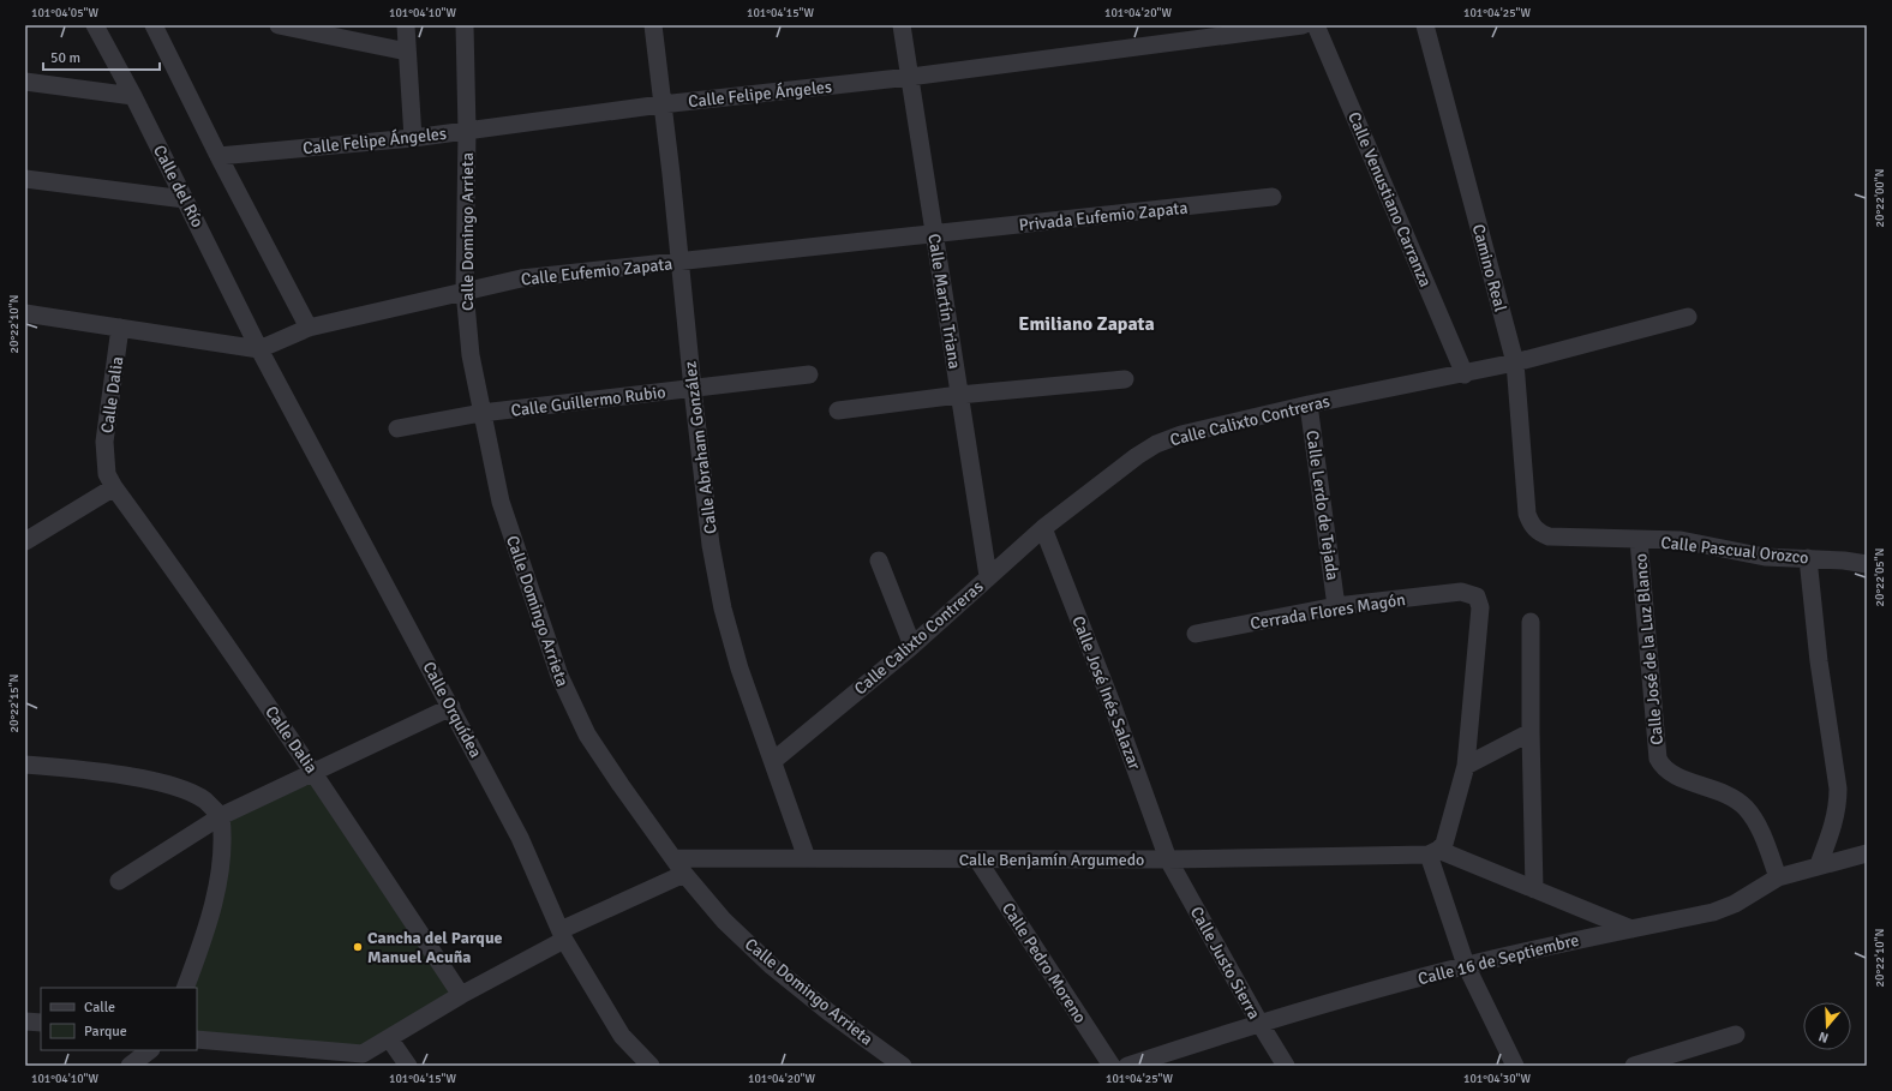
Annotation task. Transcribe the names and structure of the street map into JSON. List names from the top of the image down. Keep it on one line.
{"streets":{"street":["Calle Felipe Ángeles","Calle del Río","Calle Venustiano Carranza","Privada Eufemio Zapata","Calle Domingo Arrieta","Camino Real","Calle Eufemio Zapata","Calle Martín Triana","Calle Dalia","Calle Guillermo Rubio","Calle Calixto Contreras","Calle Abraham González","Calle Lerdo de Tejada","Calle Pascual Orozco","Cerrada Flores Magón","Calle José de la Luz Blanco","Calle José Inés Salazar","Calle Orquídea","Calle Benjamín Argumedo","Calle 16 de Septiembre","Calle Pedro Moreno","Calle Justo Sierra"]},"crossings":[["Calle Felipe Ángeles","Calle Domingo Arrieta"],["Calle Felipe Ángeles","Calle Martín Triana"],["Calle Felipe Ángeles","Calle Abraham González"],["Calle del Río","Calle Eufemio Zapata"],["Calle del Río","Calle Orquídea"],["Calle Venustiano Carranza","Calle Calixto Contreras"],["Privada Eufemio Zapata","Calle Eufemio Zapata"],["Privada Eufemio Zapata","Calle Martín Triana"],["Calle Domingo Arrieta","Calle Eufemio Zapata"],["Calle Domingo Arrieta","Calle Guillermo Rubio"],["Calle Domingo Arrieta","Calle Benjamín Argumedo"],["Camino Real","Calle Calixto Contreras"],["Camino Real","Calle Pascual Orozco"],["Calle Eufemio Zapata","Calle Martín Triana"],["Calle Eufemio Zapata","Calle Abraham González"],["Calle Eufemio Zapata","Calle Orquídea"],["Calle Martín Triana","Calle Calixto Contreras"],["Calle Guillermo Rubio","Calle Abraham González"],["Calle Calixto Contreras","Calle Abraham González"],["Calle Calixto Contreras","Calle Lerdo de Tejada"],["Calle Calixto Contreras","Calle José Inés Salazar"],["Calle Abraham González","Calle Benjamín Argumedo"],["Calle Lerdo de Tejada","Cerrada Flores Magón"],["Calle Pascual Orozco","Calle José de la Luz Blanco"],["Calle José de la Luz Blanco","Calle 16 de Septiembre"],["Calle José Inés Salazar","Calle Benjamín Argumedo"],["Calle José Inés Salazar","Calle Justo Sierra"],["Calle Benjamín Argumedo","Calle Pedro Moreno"],["Calle Benjamín Argumedo","Calle Justo Sierra"],["Calle 16 de Septiembre","Calle Justo Sierra"]],"districts":["Emiliano Zapata"],"places":["Cancha del Parque Manuel Acuña"],"legend":["Calle","Parque"],"scale_bar":"50 m","north":"bottom","coordinates":["101°04'05\"W","101°04'10\"W","101°04'15\"W","101°04'20\"W","101°04'25\"W","20°22'00\"N","20°22'10\"N","20°22'05\"N","20°22'15\"N","101°04'30\"W"]}
